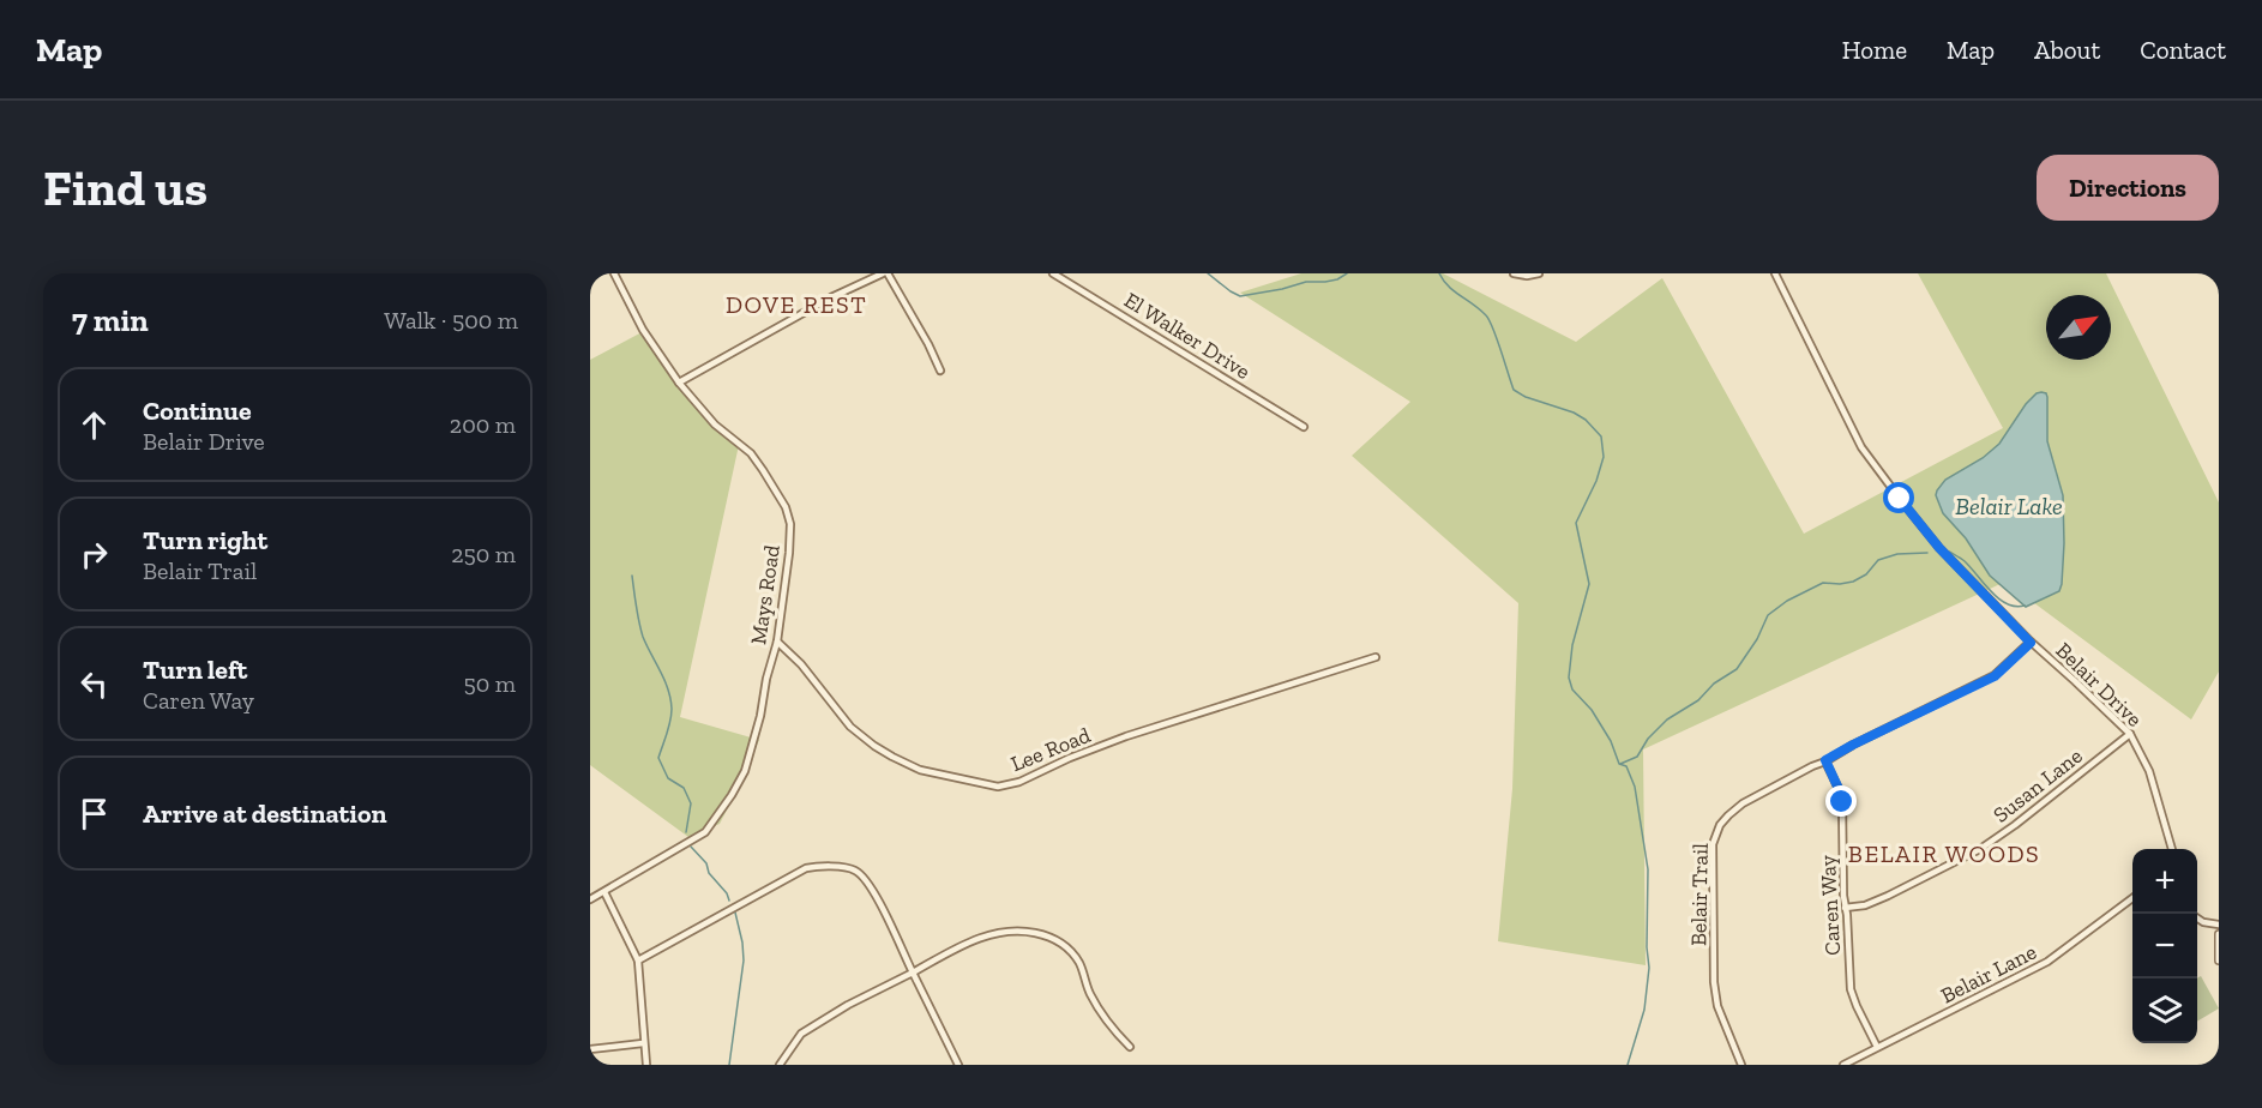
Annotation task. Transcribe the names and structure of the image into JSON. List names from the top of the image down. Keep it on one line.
{"streets":{"street":["El Walker Drive","Mays Road","Belair Drive","Lee Road","Susan Lane","Belair Trail","Caren Way","Belair Lane"]},"crossings":[["Mays Road","Lee Road"],["Belair Drive","Susan Lane"],["Belair Drive","Belair Trail"],["Susan Lane","Caren Way"],["Belair Trail","Caren Way"],["Caren Way","Belair Lane"]],"districts":["DOVE REST","BELAIR WOODS"],"water":["Belair Lake"],"north":"top right","page":{"header":"Map","nav":["Home","Map","About","Contact"],"buttons":"Directions","title":"Find us","heading":["7 min","Walk · 500 m"],"list":[["Continue","Belair Drive","200 m"],["Turn right","Belair Trail","250 m"],["Turn left","Caren Way","50 m"],"Arrive at destination"],"map_buttons":["+","−"]}}
